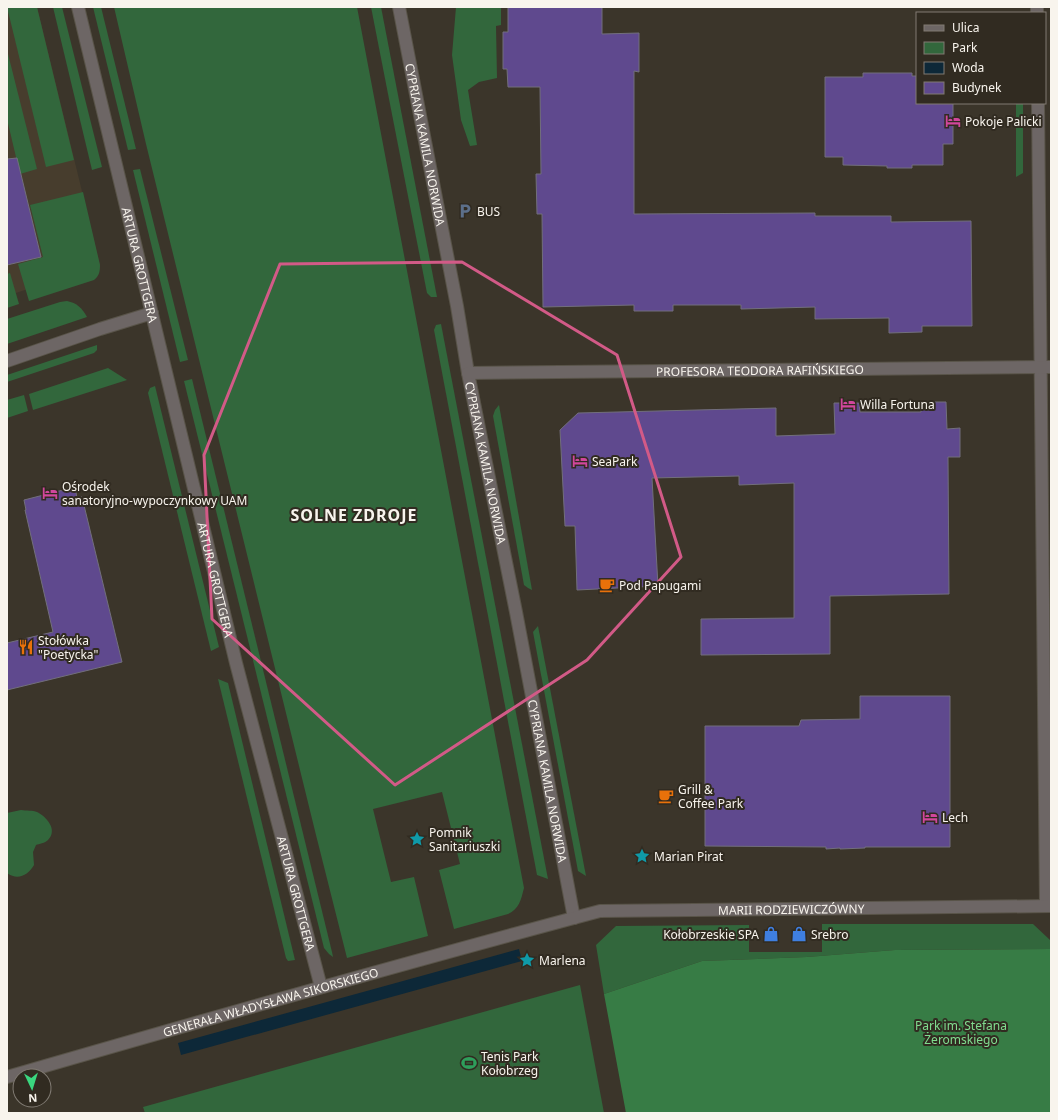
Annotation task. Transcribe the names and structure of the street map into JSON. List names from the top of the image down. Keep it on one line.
{"streets":{"street":["CYPRIANA KAMILA NORWIDA","ARTURA GROTTGERA","PROFESORA TEODORA RAFIŃSKIEGO","MARII RODZIEWICZÓWNY","GENERAŁA WŁADYSŁAWA SIKORSKIEGO"]},"crossings":[["CYPRIANA KAMILA NORWIDA","PROFESORA TEODORA RAFIŃSKIEGO"],["CYPRIANA KAMILA NORWIDA","MARII RODZIEWICZÓWNY"],["ARTURA GROTTGERA","GENERAŁA WŁADYSŁAWA SIKORSKIEGO"],["MARII RODZIEWICZÓWNY","GENERAŁA WŁADYSŁAWA SIKORSKIEGO"]],"districts":["SOLNE ZDROJE"],"parks":["Park im. Stefana Żeromskiego"],"places":{"hotel":["Pokoje Palicki","Willa Fortuna","SeaPark","Ośrodek sanatoryjno-wypoczynkowy UAM","Lech"],"parking":["BUS"],"cafe":["Pod Papugami","Grill & Coffee Park"],"restaurant":["Stołówka \"Poetycka\""],"place":["Pomnik Sanitariuszki","Marian Pirat","Marlena"],"shop":["Kołobrzeskie SPA","Srebro"],"sports":["Tenis Park Kołobrzeg"]},"legend":["Ulica","Park","Woda","Budynek"],"north":"bottom"}
